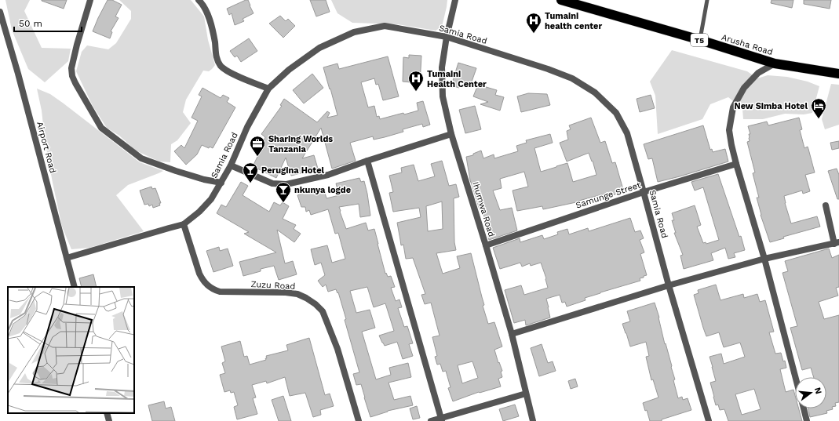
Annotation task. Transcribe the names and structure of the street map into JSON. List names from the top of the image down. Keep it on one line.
{"streets":{"highway":["T5","Arusha Road"],"street":["Samia Road","Airport Road","Samunge Street","Ihumwa Road","Zuzu Road"]},"crossings":[["Samia Road","Airport Road"],["Samia Road","Samunge Street"],["Samia Road","Ihumwa Road"],["Samia Road","Zuzu Road"],["Samunge Street","Ihumwa Road"]],"places":{"hospital":["Tumaini health center","Tumaini Health Center"],"hotel":["New Simba Hotel"],"office":["Sharing Worlds Tanzania"],"bar":["Perugina Hotel","nkunya logde"]},"scale_bar":"50 m","north":"right"}
